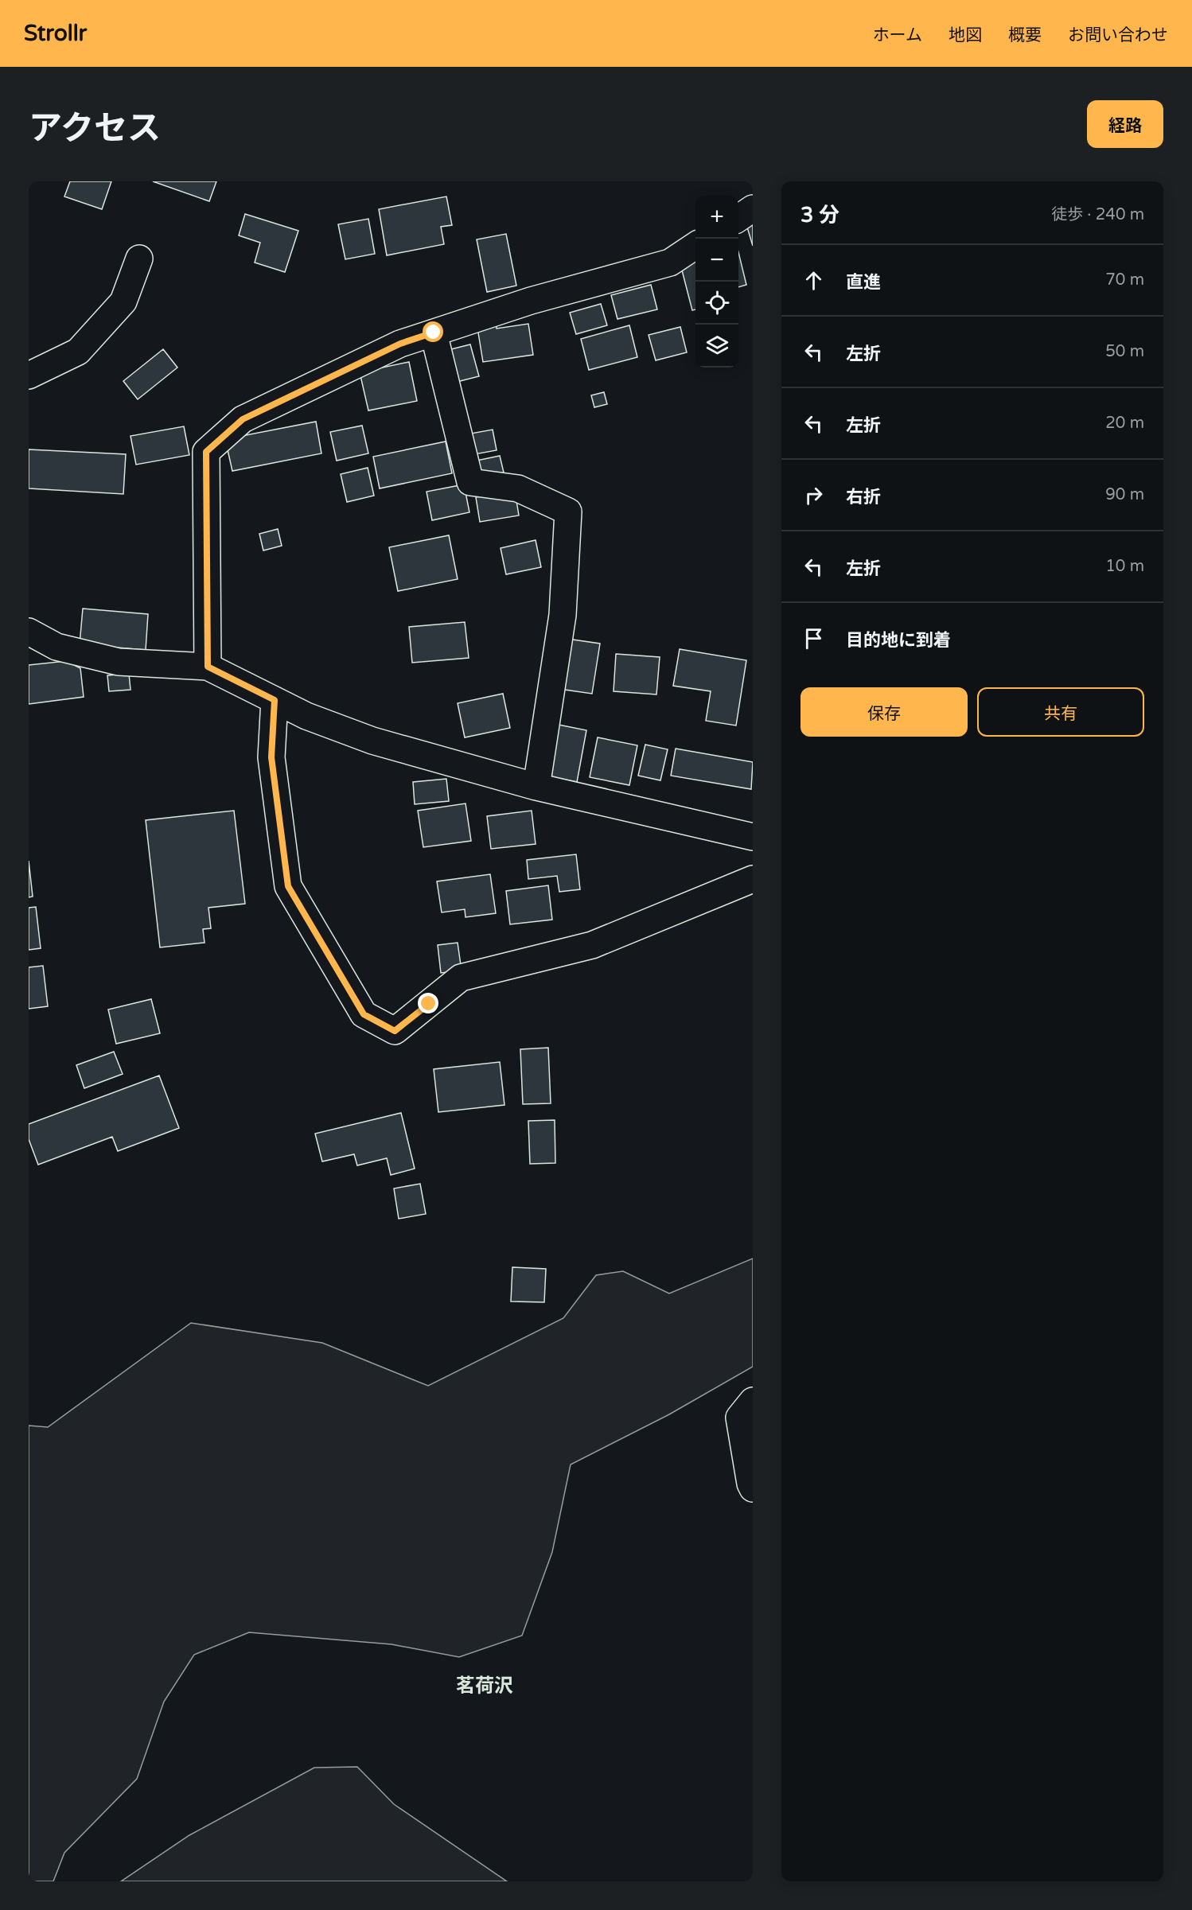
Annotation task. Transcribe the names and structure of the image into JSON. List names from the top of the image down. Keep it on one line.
{"districts":["茗荷沢"],"page":{"header":"Strollr","nav":["ホーム","地図","概要","お問い合わせ"],"title":"アクセス","buttons":["経路",["保存","共有"]],"heading":["3 分","徒歩 · 240 m"],"map_buttons":["+","−"],"list":[["直進","70 m"],["左折","50 m"],["左折","20 m"],["右折","90 m"],["左折","10 m"],"目的地に到着"]}}
